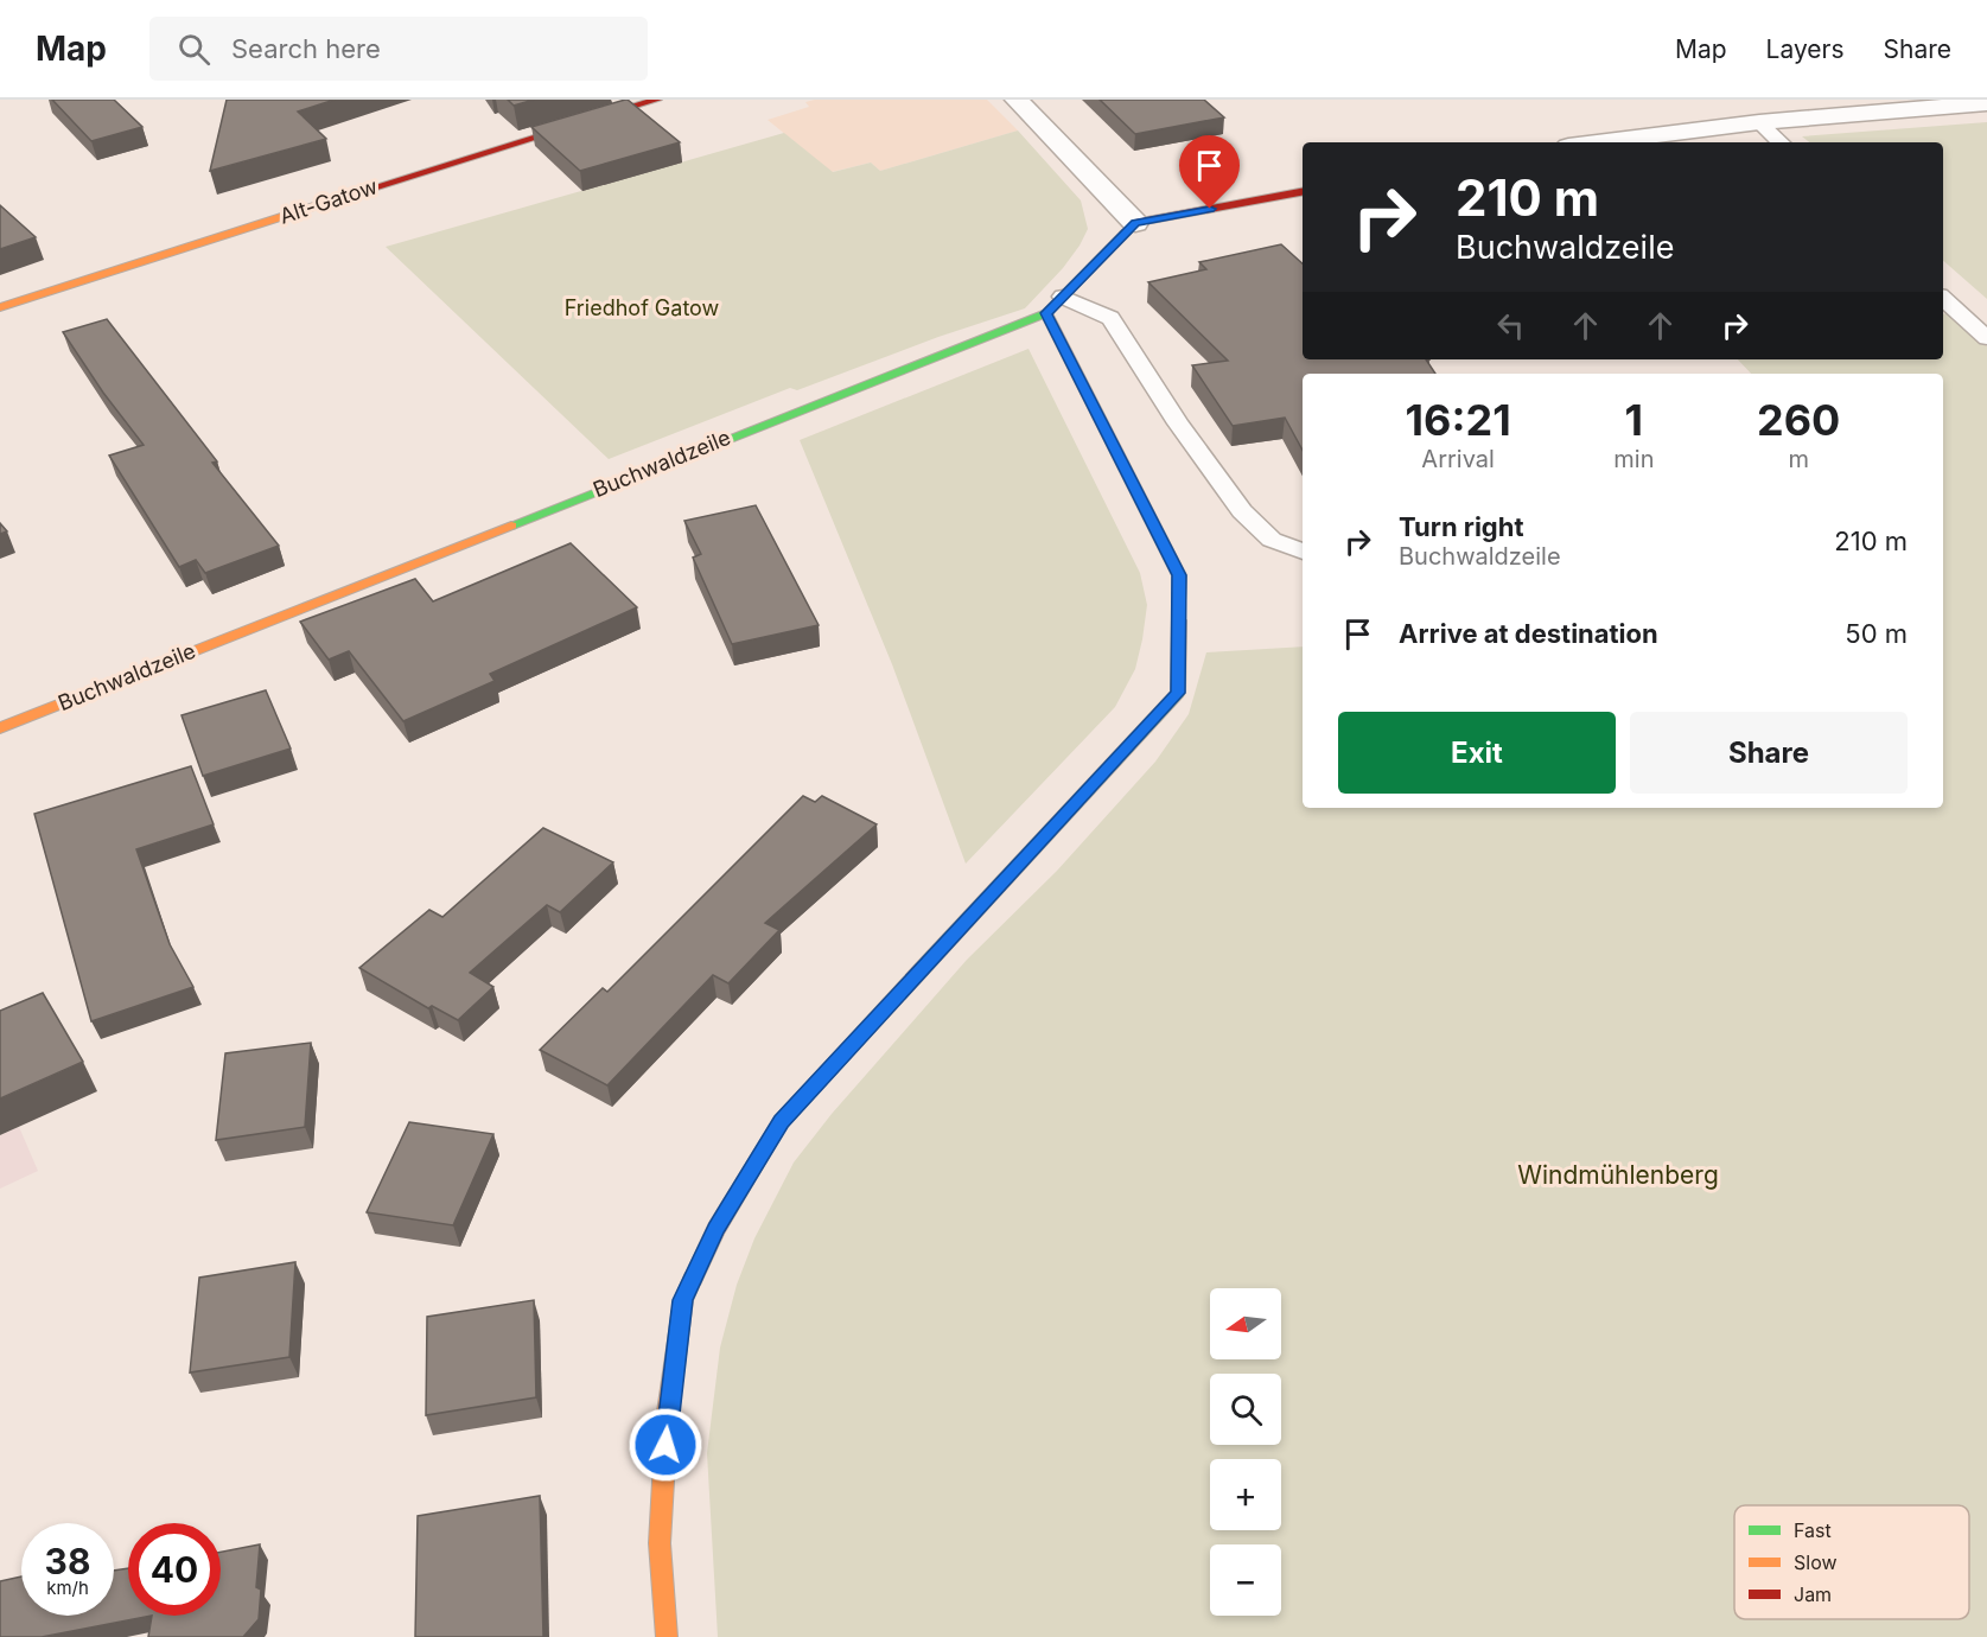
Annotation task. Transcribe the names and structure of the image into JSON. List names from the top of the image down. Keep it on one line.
{"streets":{"street":["Alt-Gatow","Buchwaldzeile"]},"parks":["Friedhof Gatow","Windmühlenberg"],"legend":["Fast","Slow","Jam"],"north":"left","page":{"header":"Map","search":"Search here","nav":["Map","Layers","Share"],"turn":["210 m","Buchwaldzeile"],"eta":["16:21","Arrival","1","min","260","m"],"list":[{"name":"Turn right","note":"Buchwaldzeile","value":"210 m"},{"name":"Arrive at destination","value":"50 m"}],"buttons":["Exit","Share"],"map_buttons":["+","−"],"speed":"38 km/h","limit":"40"}}
